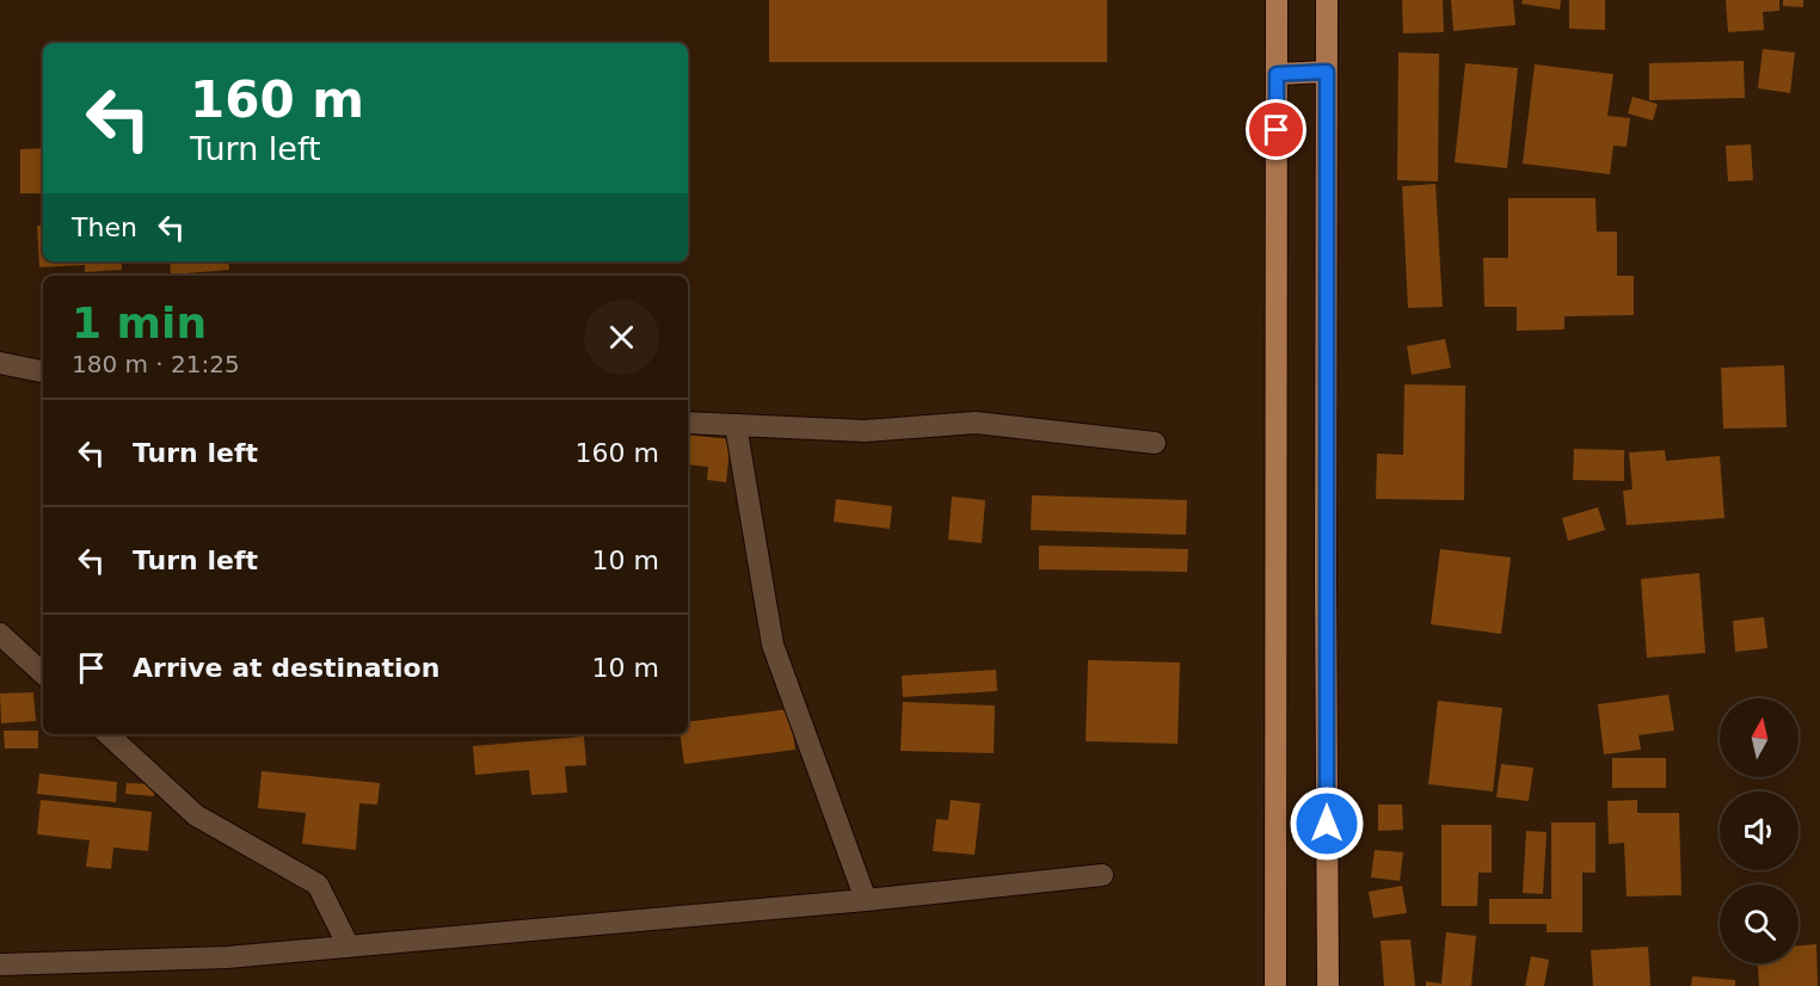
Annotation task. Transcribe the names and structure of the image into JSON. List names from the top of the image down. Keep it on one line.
{"north":"top","page":{"turn":["160 m","Turn left"],"then":"Then","heading":["1 min","180 m · 21:25"],"list":[{"name":"Turn left","value":"160 m"},{"name":"Turn left","value":"10 m"},{"name":"Arrive at destination","value":"10 m"}]}}
